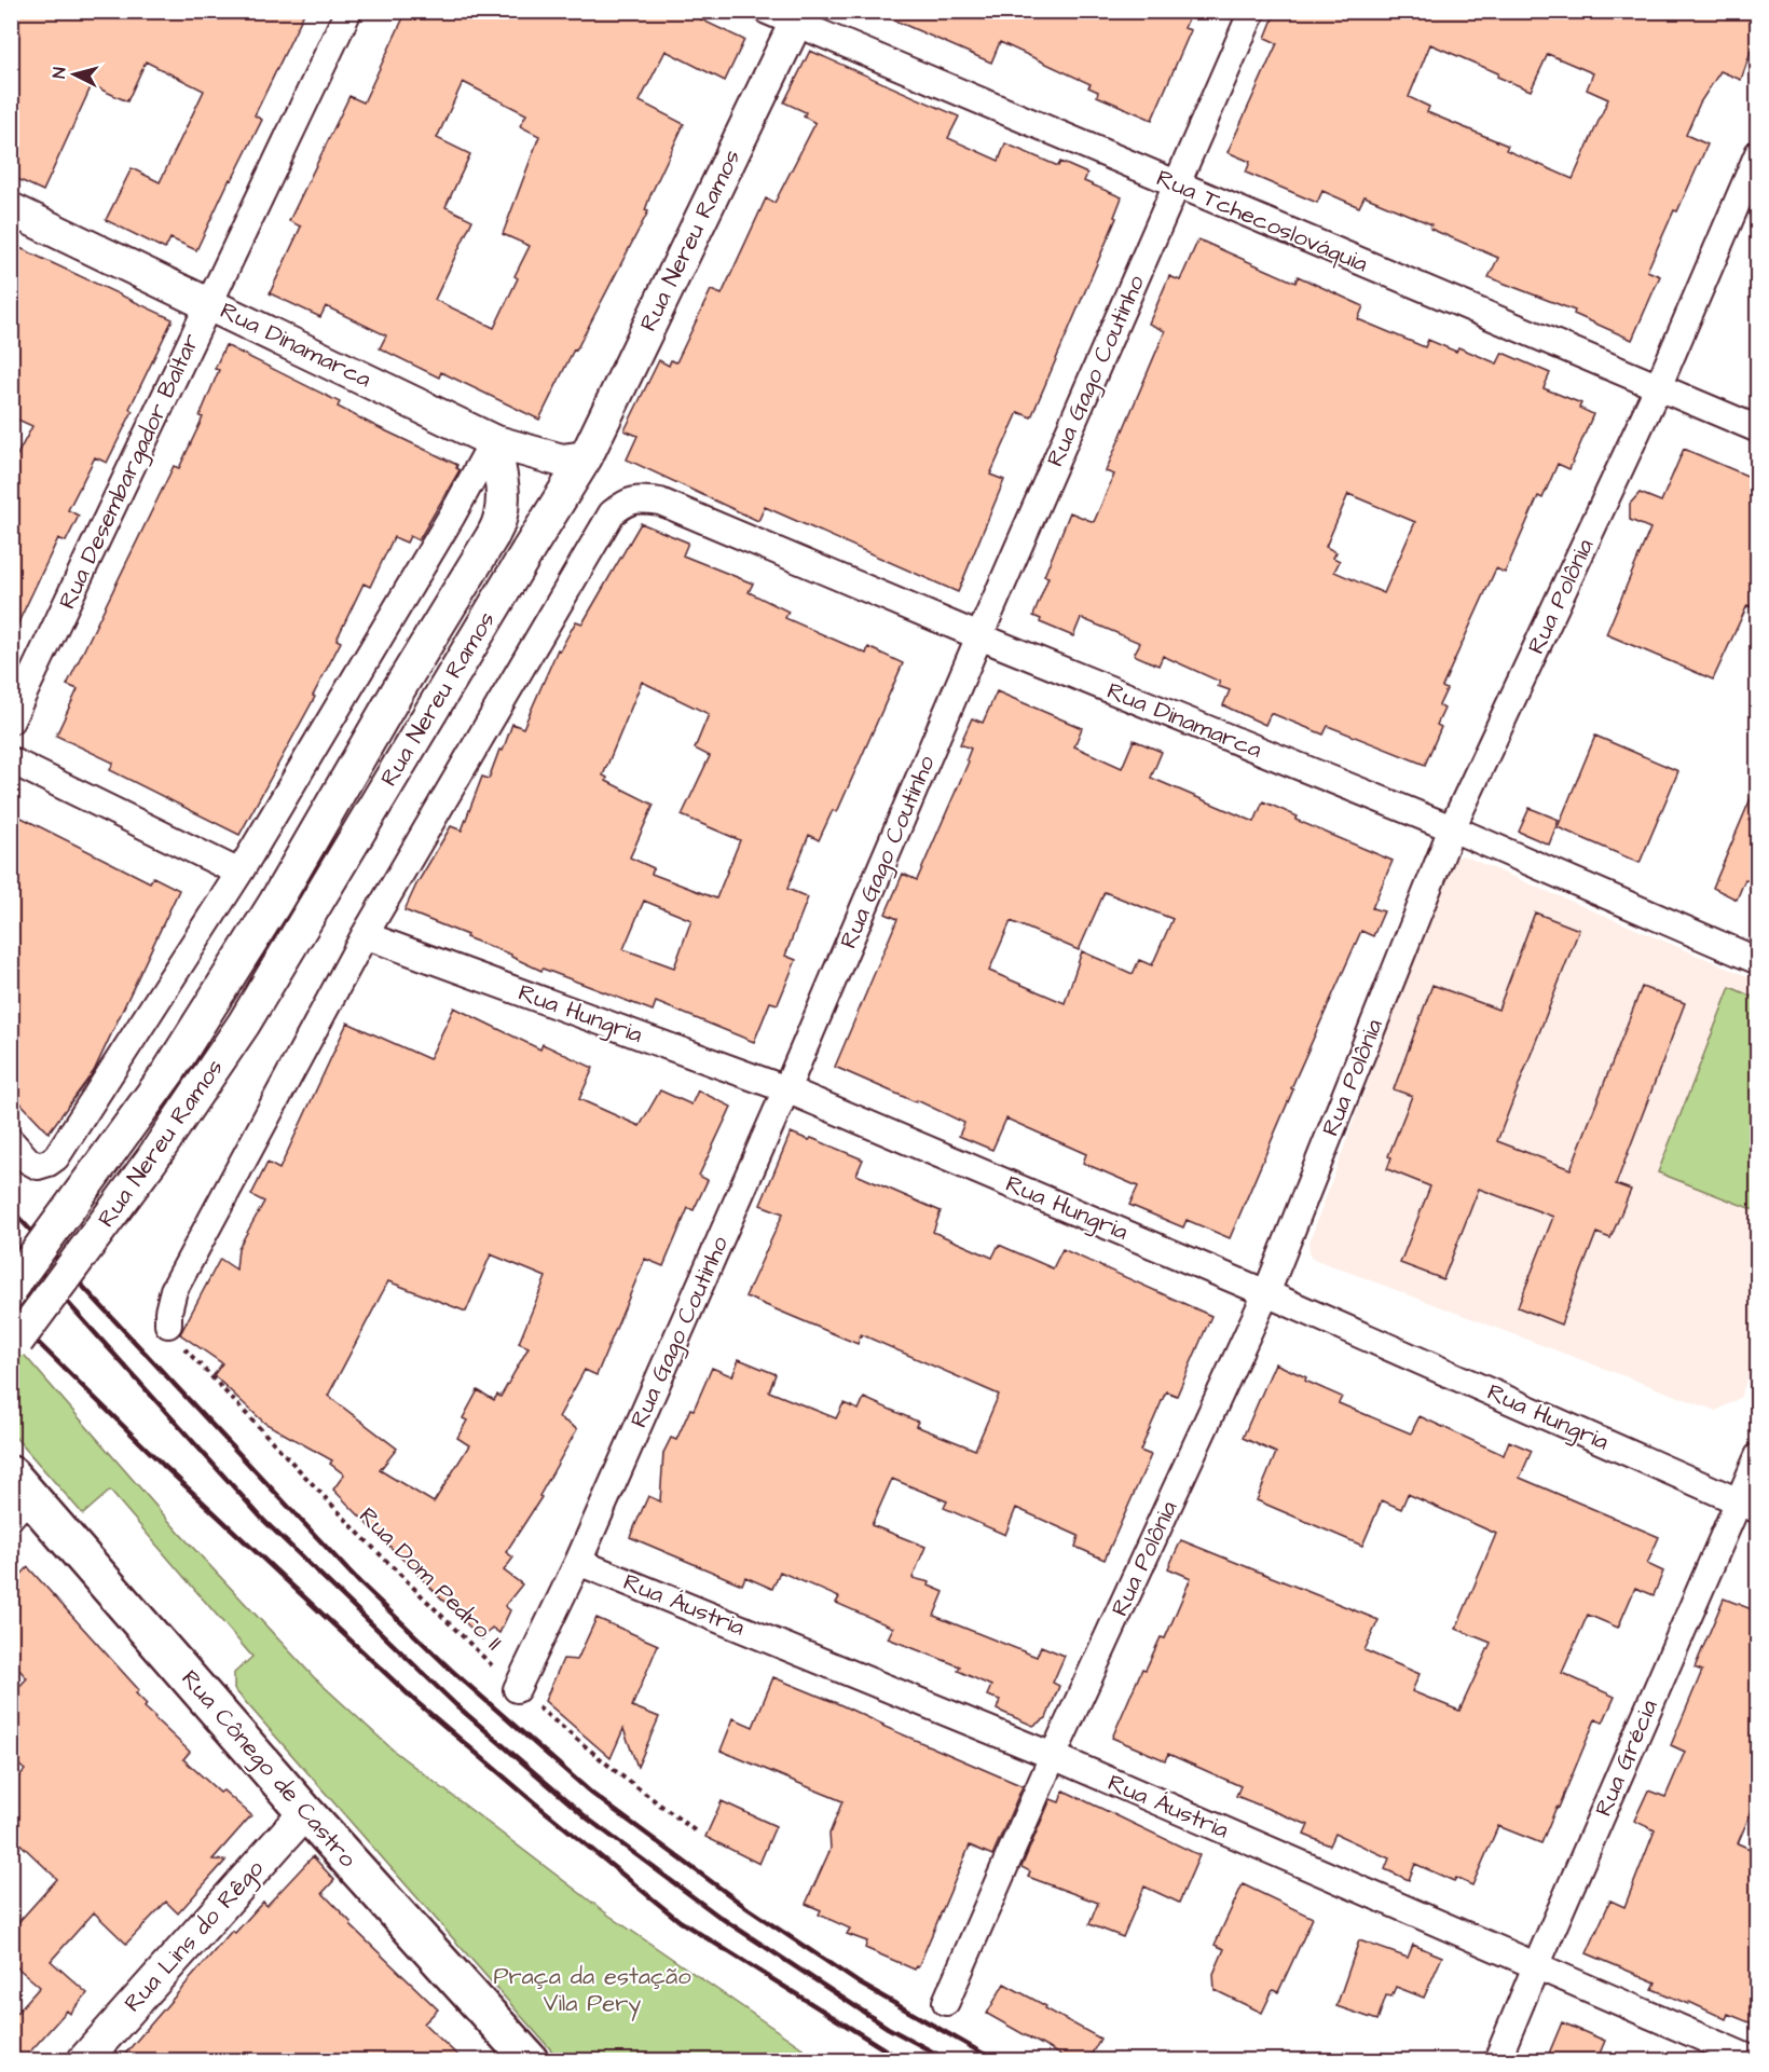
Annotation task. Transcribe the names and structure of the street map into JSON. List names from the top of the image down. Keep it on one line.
{"streets":{"main road":["Rua Cônego de Castro"],"street":["Rua Tchecoslováquia","Rua Nereu Ramos","Rua Dinamarca","Rua Gago Coutinho","Rua Desembargador Baltar","Rua Polônia","Rua Hungria","Rua Áustria","Rua Grécia","Rua Lins do Rêgo"],"path":["Rua Dom Pedro II"]},"crossings":[["Rua Tchecoslováquia","Rua Nereu Ramos"],["Rua Tchecoslováquia","Rua Gago Coutinho"],["Rua Tchecoslováquia","Rua Polônia"],["Rua Nereu Ramos","Rua Dinamarca"],["Rua Dinamarca","Rua Gago Coutinho"],["Rua Dinamarca","Rua Desembargador Baltar"],["Rua Dinamarca","Rua Polônia"],["Rua Dinamarca","Rua Hungria"],["Rua Gago Coutinho","Rua Hungria"],["Rua Gago Coutinho","Rua Dom Pedro II"],["Rua Gago Coutinho","Rua Áustria"],["Rua Polônia","Rua Hungria"],["Rua Polônia","Rua Áustria"],["Rua Hungria","Rua Grécia"],["Rua Áustria","Rua Grécia"],["Rua Cônego de Castro","Rua Lins do Rêgo"]],"parks":["Praça da estação Vila Pery"],"north":"left"}
